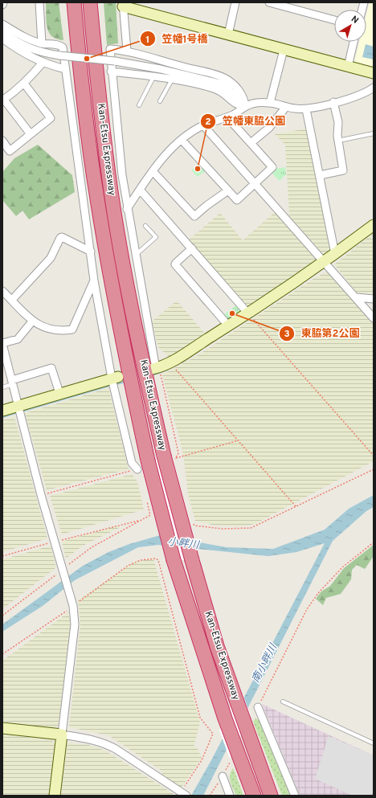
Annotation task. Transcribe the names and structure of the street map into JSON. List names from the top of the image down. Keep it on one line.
{"streets":{"highway":["Kan-Etsu Expressway"]},"water":["小畔川","南小畔川"],"places":["笠幡1号橋","笠幡東脇公園","東脇第2公園"],"north":"top right"}
